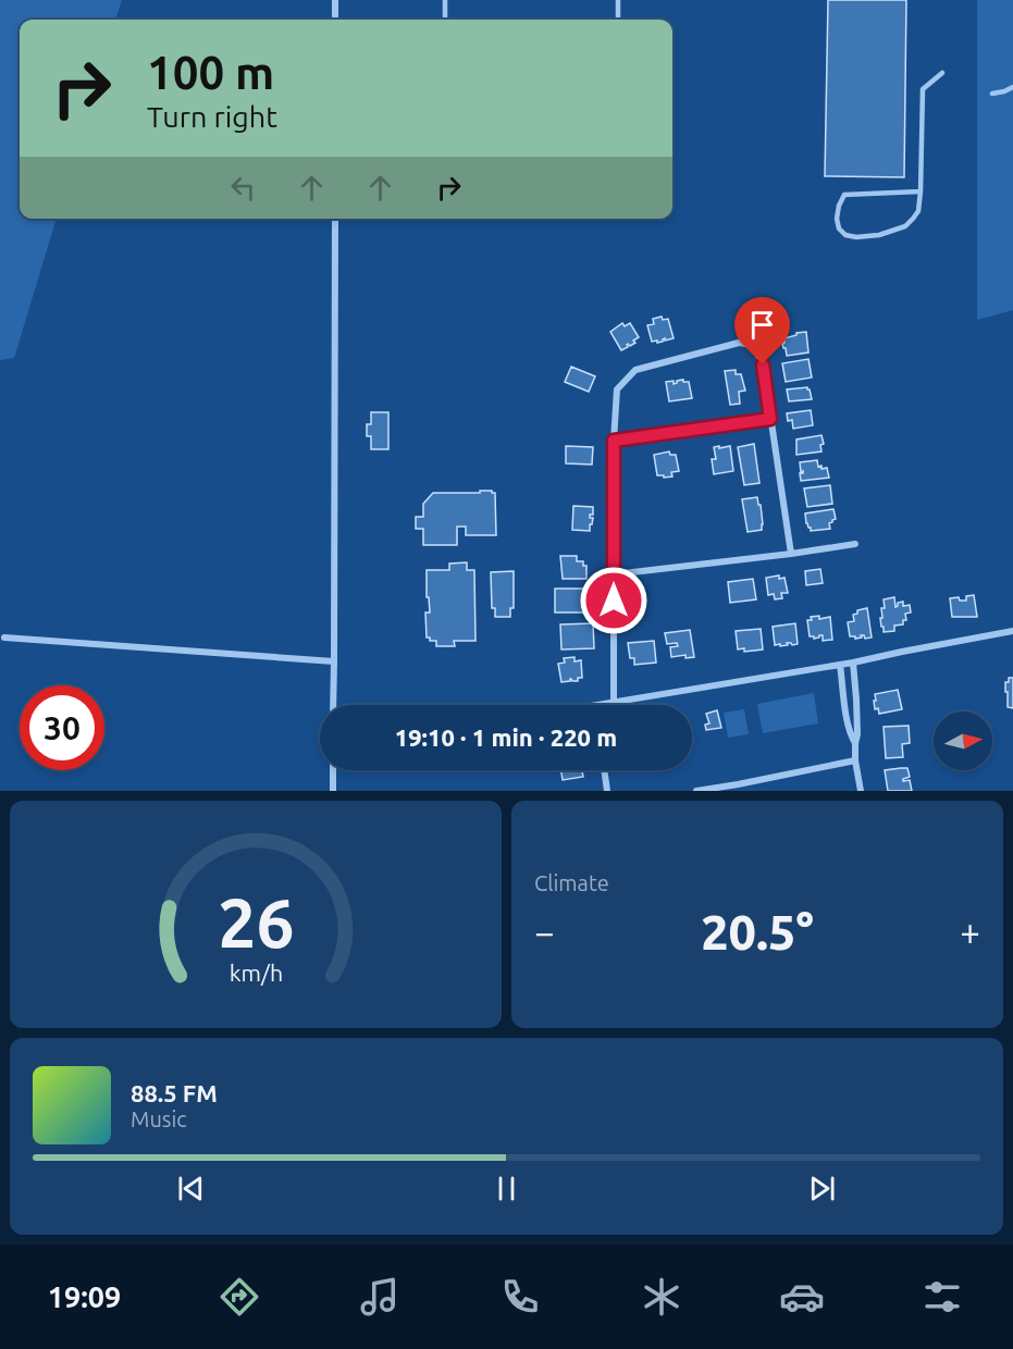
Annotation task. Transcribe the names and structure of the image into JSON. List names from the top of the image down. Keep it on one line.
{"north":"right","page":{"turn":["100 m","Turn right"],"limit":"30","trip":"19:10 · 1 min · 220 m","tile":"Climate","heat":["−","20.5°","+"],"song":["88.5 FM","Music"],"tabs":"19:09","gauge":["26","km/h"]}}
